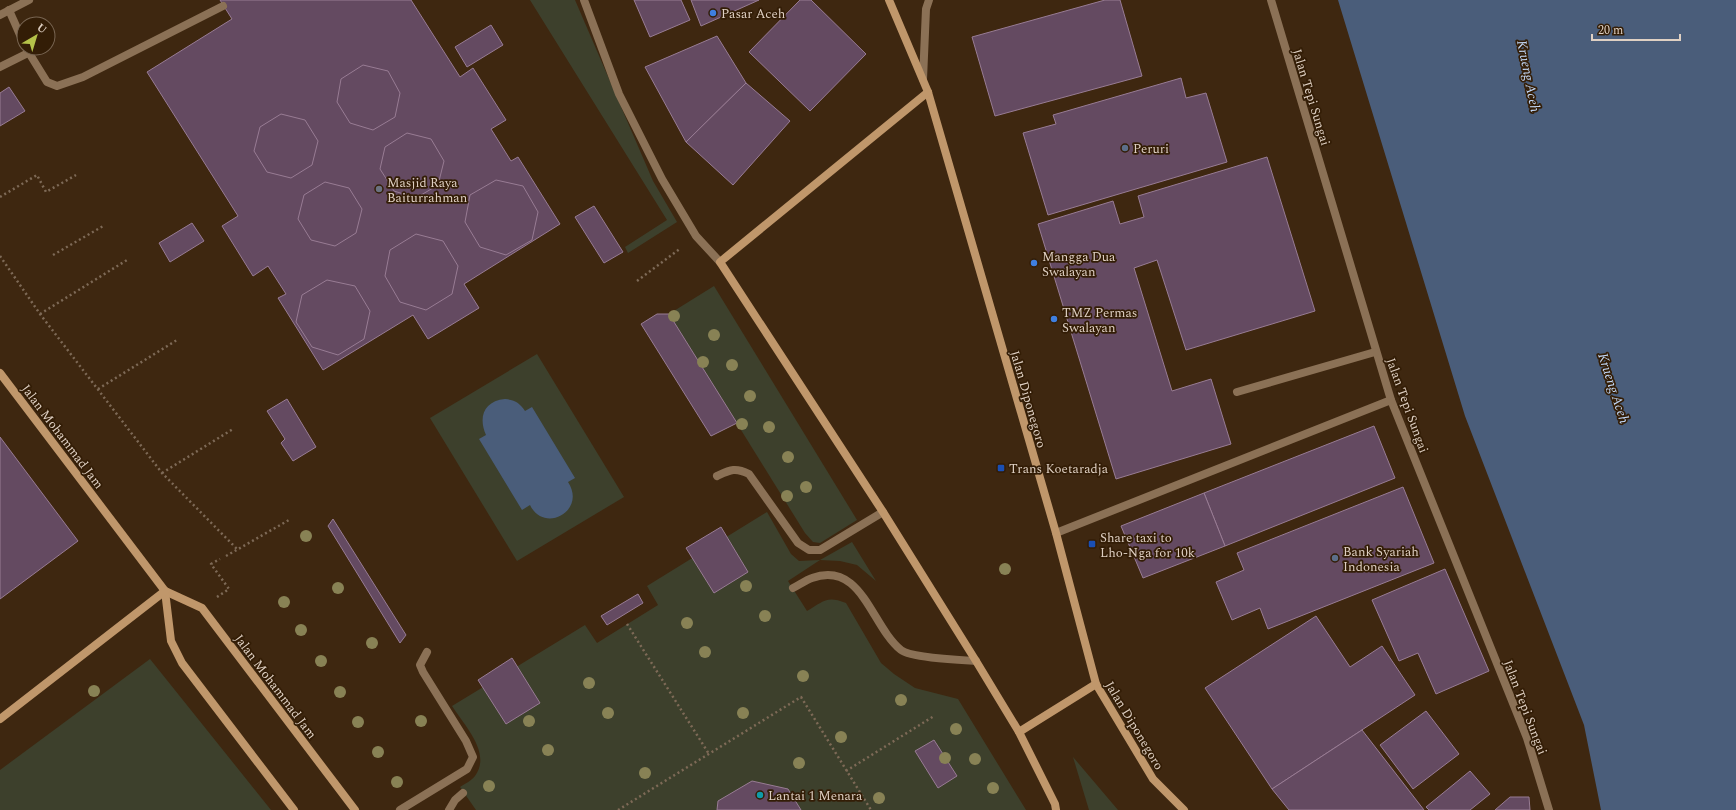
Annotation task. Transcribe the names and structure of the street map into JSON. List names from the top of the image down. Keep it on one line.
{"streets":{"main road":["Jalan Diponegoro","Jalan Mohammad Jam"],"street":["Jalan Tepi Sungai"]},"water":["Krueng Aceh"],"places":{"other":["Pasar Aceh","Peruri","Masjid Raya Baiturrahman","Mangga Dua Swalayan","TMZ Permas Swalayan","Bank Syariah Indonesia","Lantai 1 Menara"],"transit":["Trans Koetaradja","Share taxi to Lho-Nga for 10k"]},"scale_bar":"20 m","north":"top right"}
